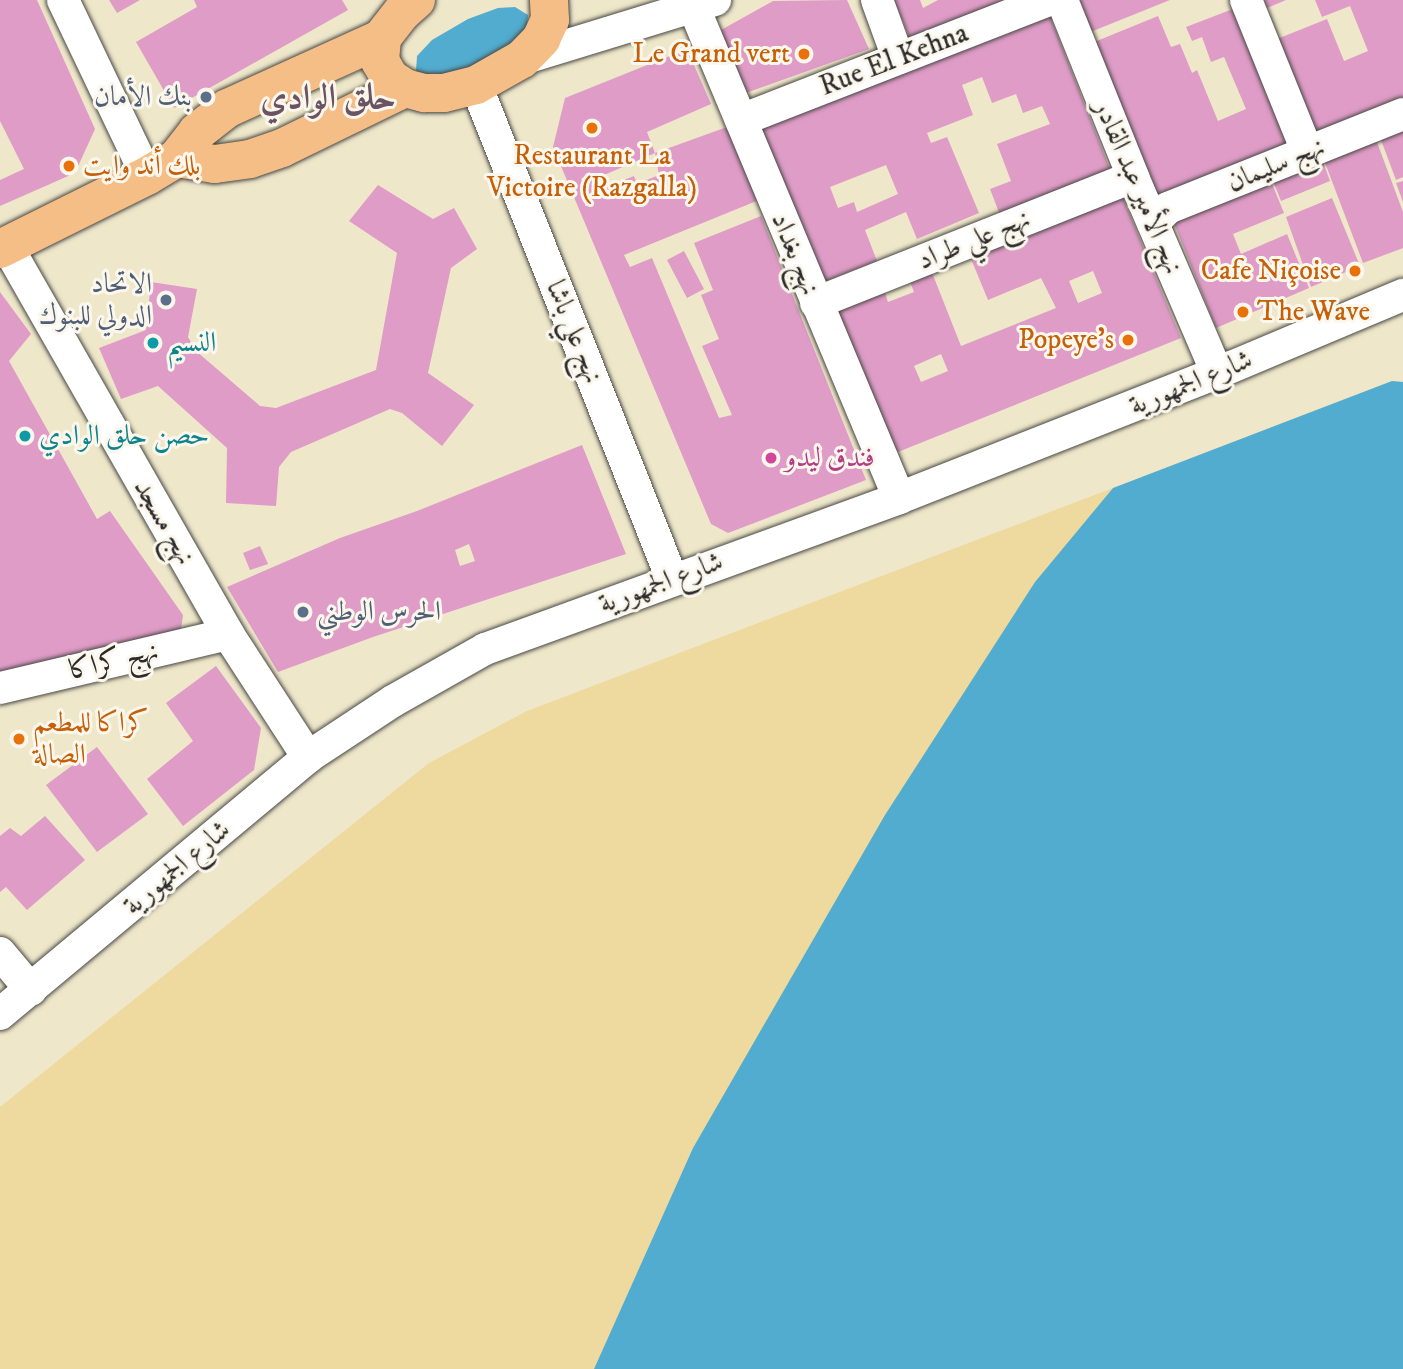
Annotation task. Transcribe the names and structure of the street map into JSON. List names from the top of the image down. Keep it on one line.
{"streets":{"street":["Rue El Kehna","نهج سليمان","نهج الأمير عبد القادر","نهج علي طراد","نهج بغداد","نهج علي باشا","شارع الجمهورية","نهج مسجد","نهج كراكا"]},"crossings":[["Rue El Kehna","نهج بغداد"],["نهج سليمان","نهج الأمير عبد القادر"],["نهج الأمير عبد القادر","نهج علي طراد"],["نهج الأمير عبد القادر","شارع الجمهورية"],["نهج علي طراد","نهج بغداد"],["نهج بغداد","شارع الجمهورية"],["نهج علي باشا","شارع الجمهورية"],["شارع الجمهورية","نهج مسجد"],["نهج مسجد","نهج كراكا"]],"districts":["حلق الوادي"],"places":["Le Grand vert","بنك الأمان","Restaurant La Victoire (Razgalla)","بلك أند وايت","Cafe Niçoise","الاتحاد الدولي للبنوك","The Wave","Popeye's","النسيم","حصن حلق الوادي","فندق ليدو","الحرس الوطني","كراكا للمطعم الصالة"]}
